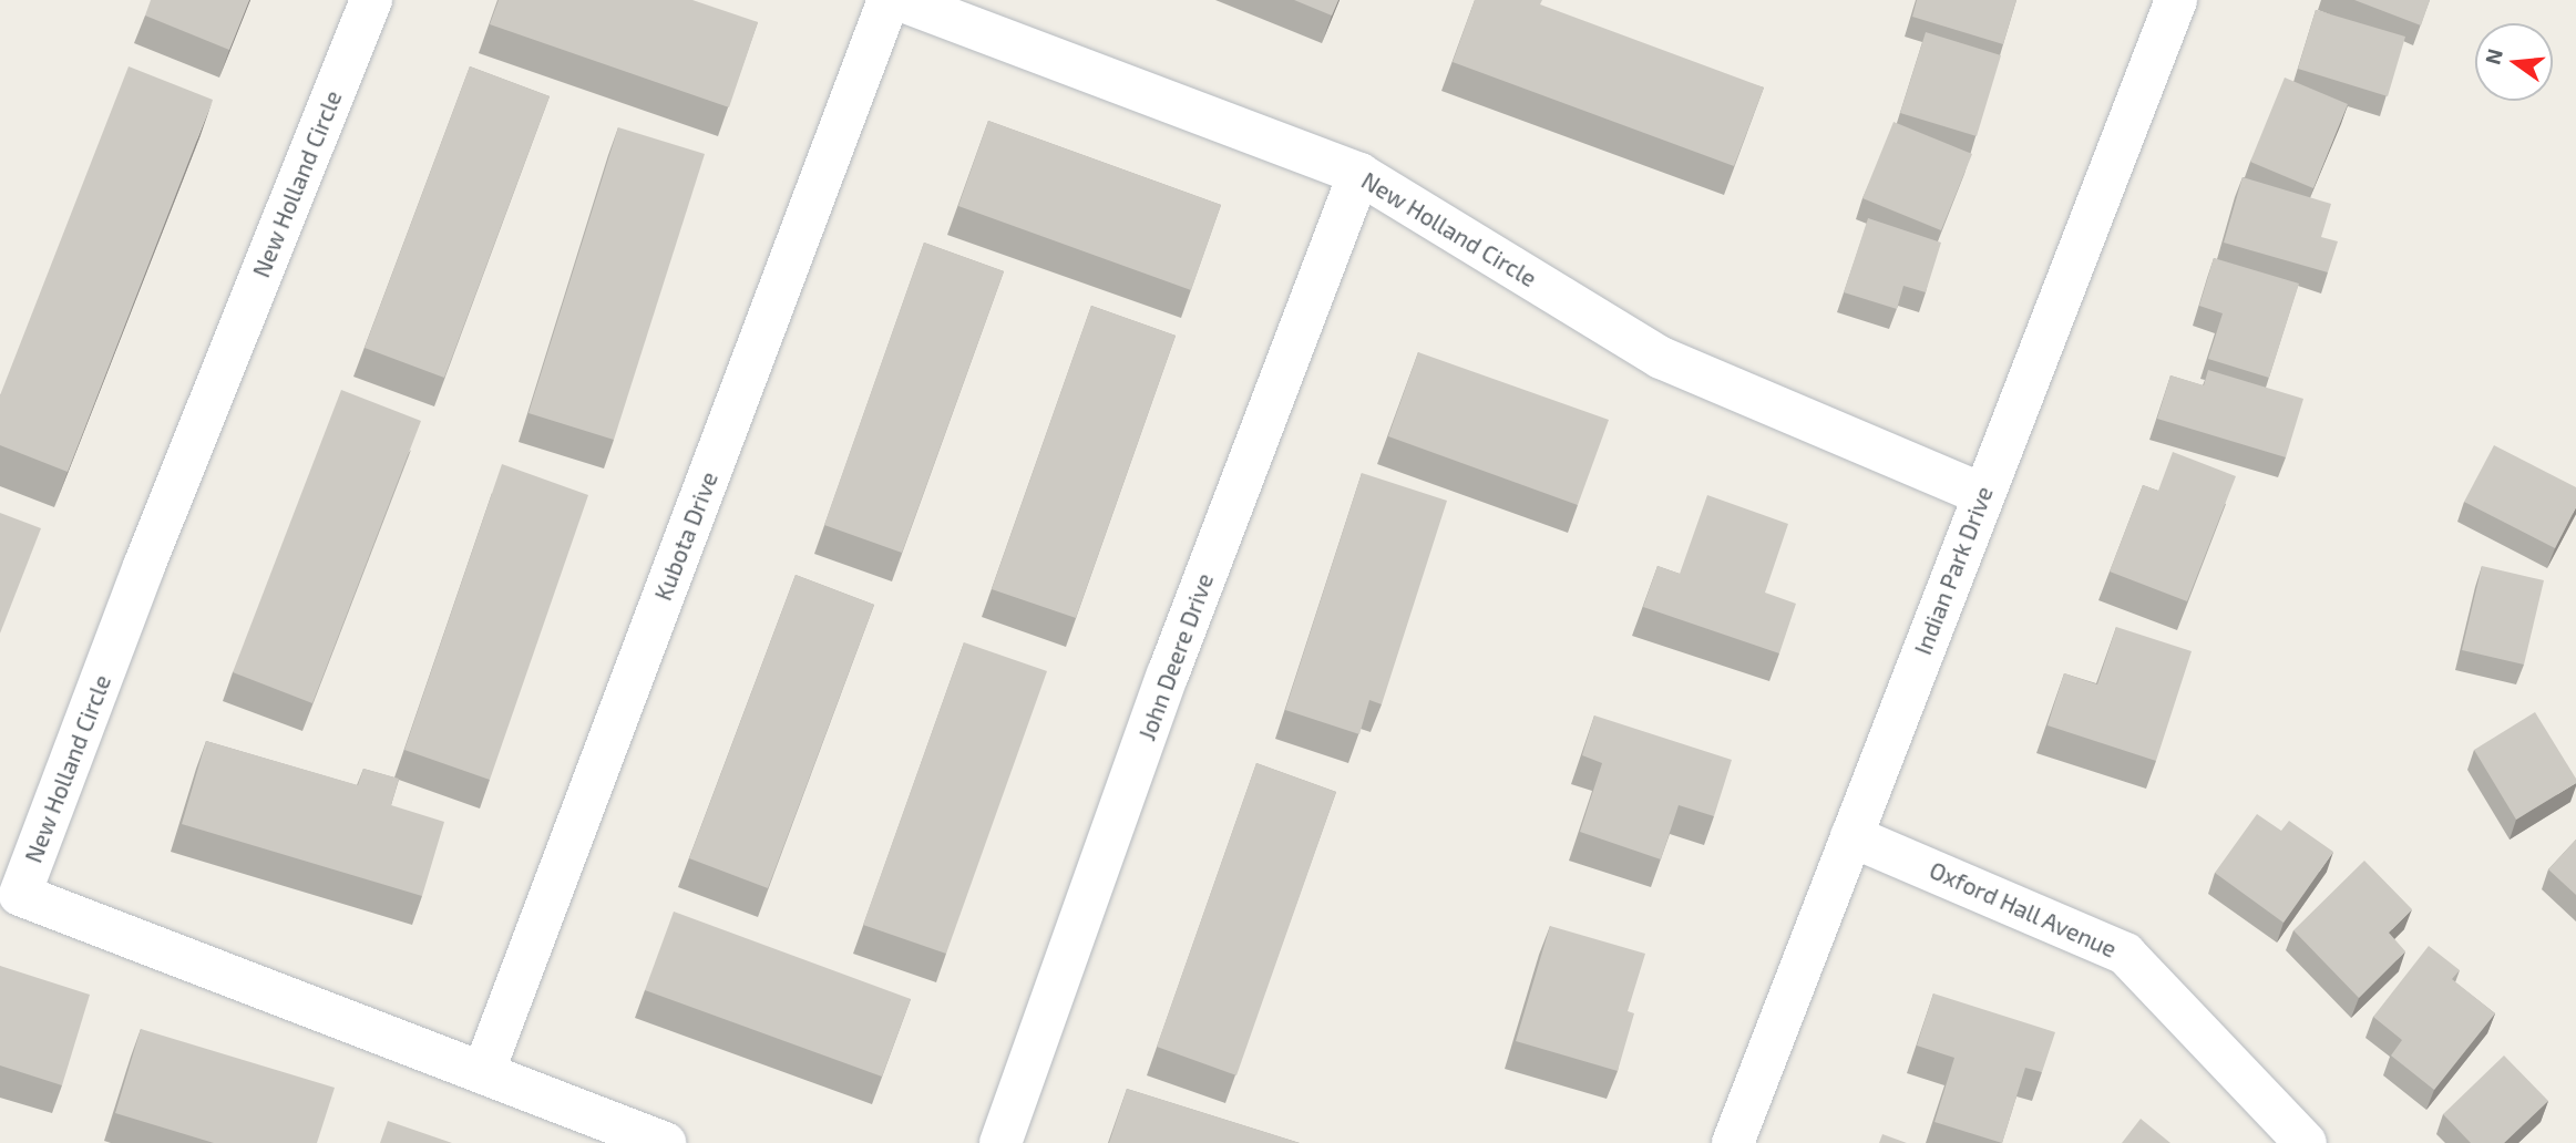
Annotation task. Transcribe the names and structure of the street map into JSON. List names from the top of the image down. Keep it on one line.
{"streets":{"street":["New Holland Circle","Kubota Drive","Indian Park Drive","John Deere Drive","Oxford Hall Avenue"]},"crossings":[["New Holland Circle","Kubota Drive"],["New Holland Circle","Indian Park Drive"],["New Holland Circle","John Deere Drive"],["Indian Park Drive","Oxford Hall Avenue"]],"north":"left"}
